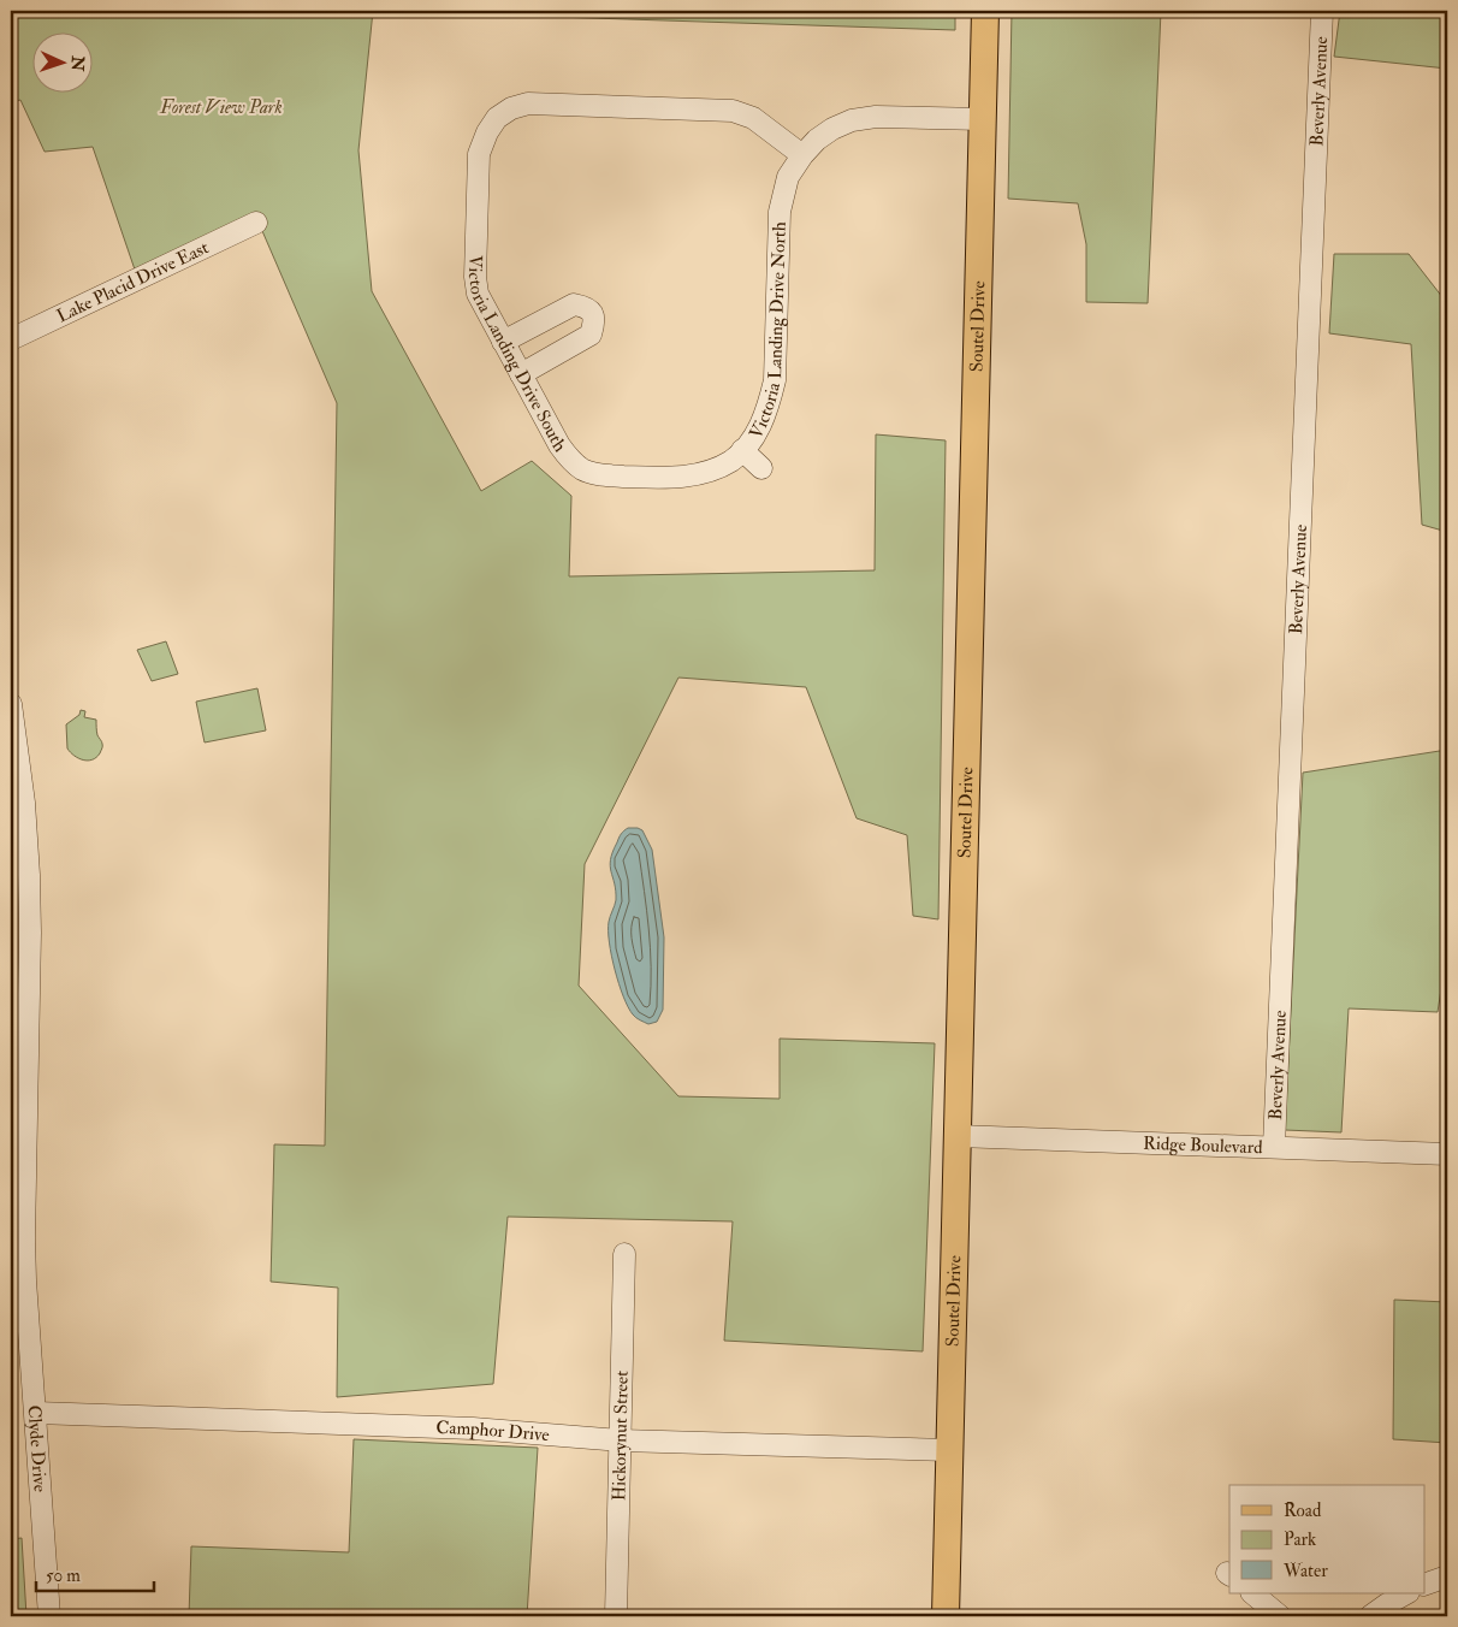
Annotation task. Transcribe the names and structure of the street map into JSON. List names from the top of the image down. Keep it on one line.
{"streets":{"main road":["Soutel Drive"],"street":["Beverly Avenue","Lake Placid Drive East","Victoria Landing Drive North","Victoria Landing Drive South","Ridge Boulevard","Camphor Drive","Hickorynut Street","Clyde Drive"]},"crossings":[["Beverly Avenue","Ridge Boulevard"],["Soutel Drive","Ridge Boulevard"],["Soutel Drive","Camphor Drive"],["Victoria Landing Drive North","Victoria Landing Drive South"],["Camphor Drive","Hickorynut Street"],["Camphor Drive","Clyde Drive"]],"parks":["Forest View Park"],"legend":["Road","Park","Water"],"scale_bar":"50 m","north":"right"}
